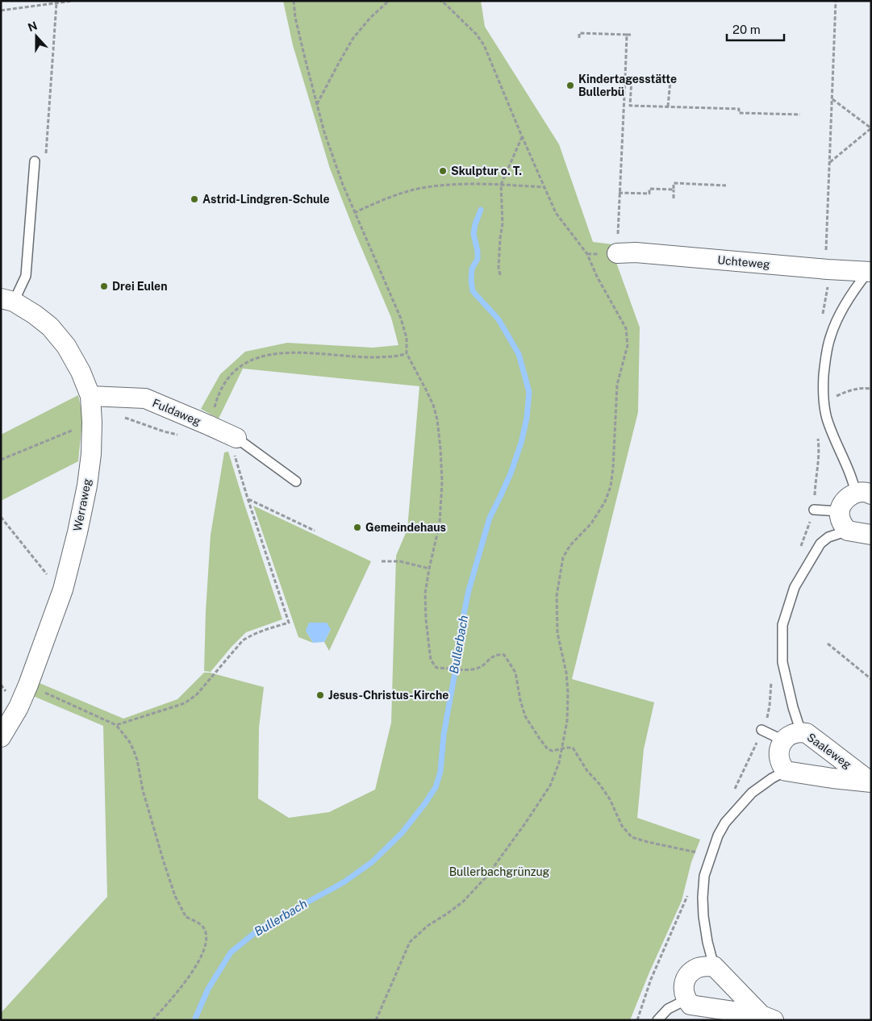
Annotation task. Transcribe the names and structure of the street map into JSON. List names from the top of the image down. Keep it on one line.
{"streets":{"street":["Uchteweg","Fuldaweg","Werraweg","Saaleweg"]},"crossings":[["Fuldaweg","Werraweg"]],"water":["Bullerbach"],"parks":["Bullerbachgrünzug"],"places":["Kindertagesstätte Bullerbü","Skulptur o. T.","Astrid-Lindgren-Schule","Drei Eulen","Gemeindehaus","Jesus-Christus-Kirche"],"scale_bar":"20 m","north":"top"}
